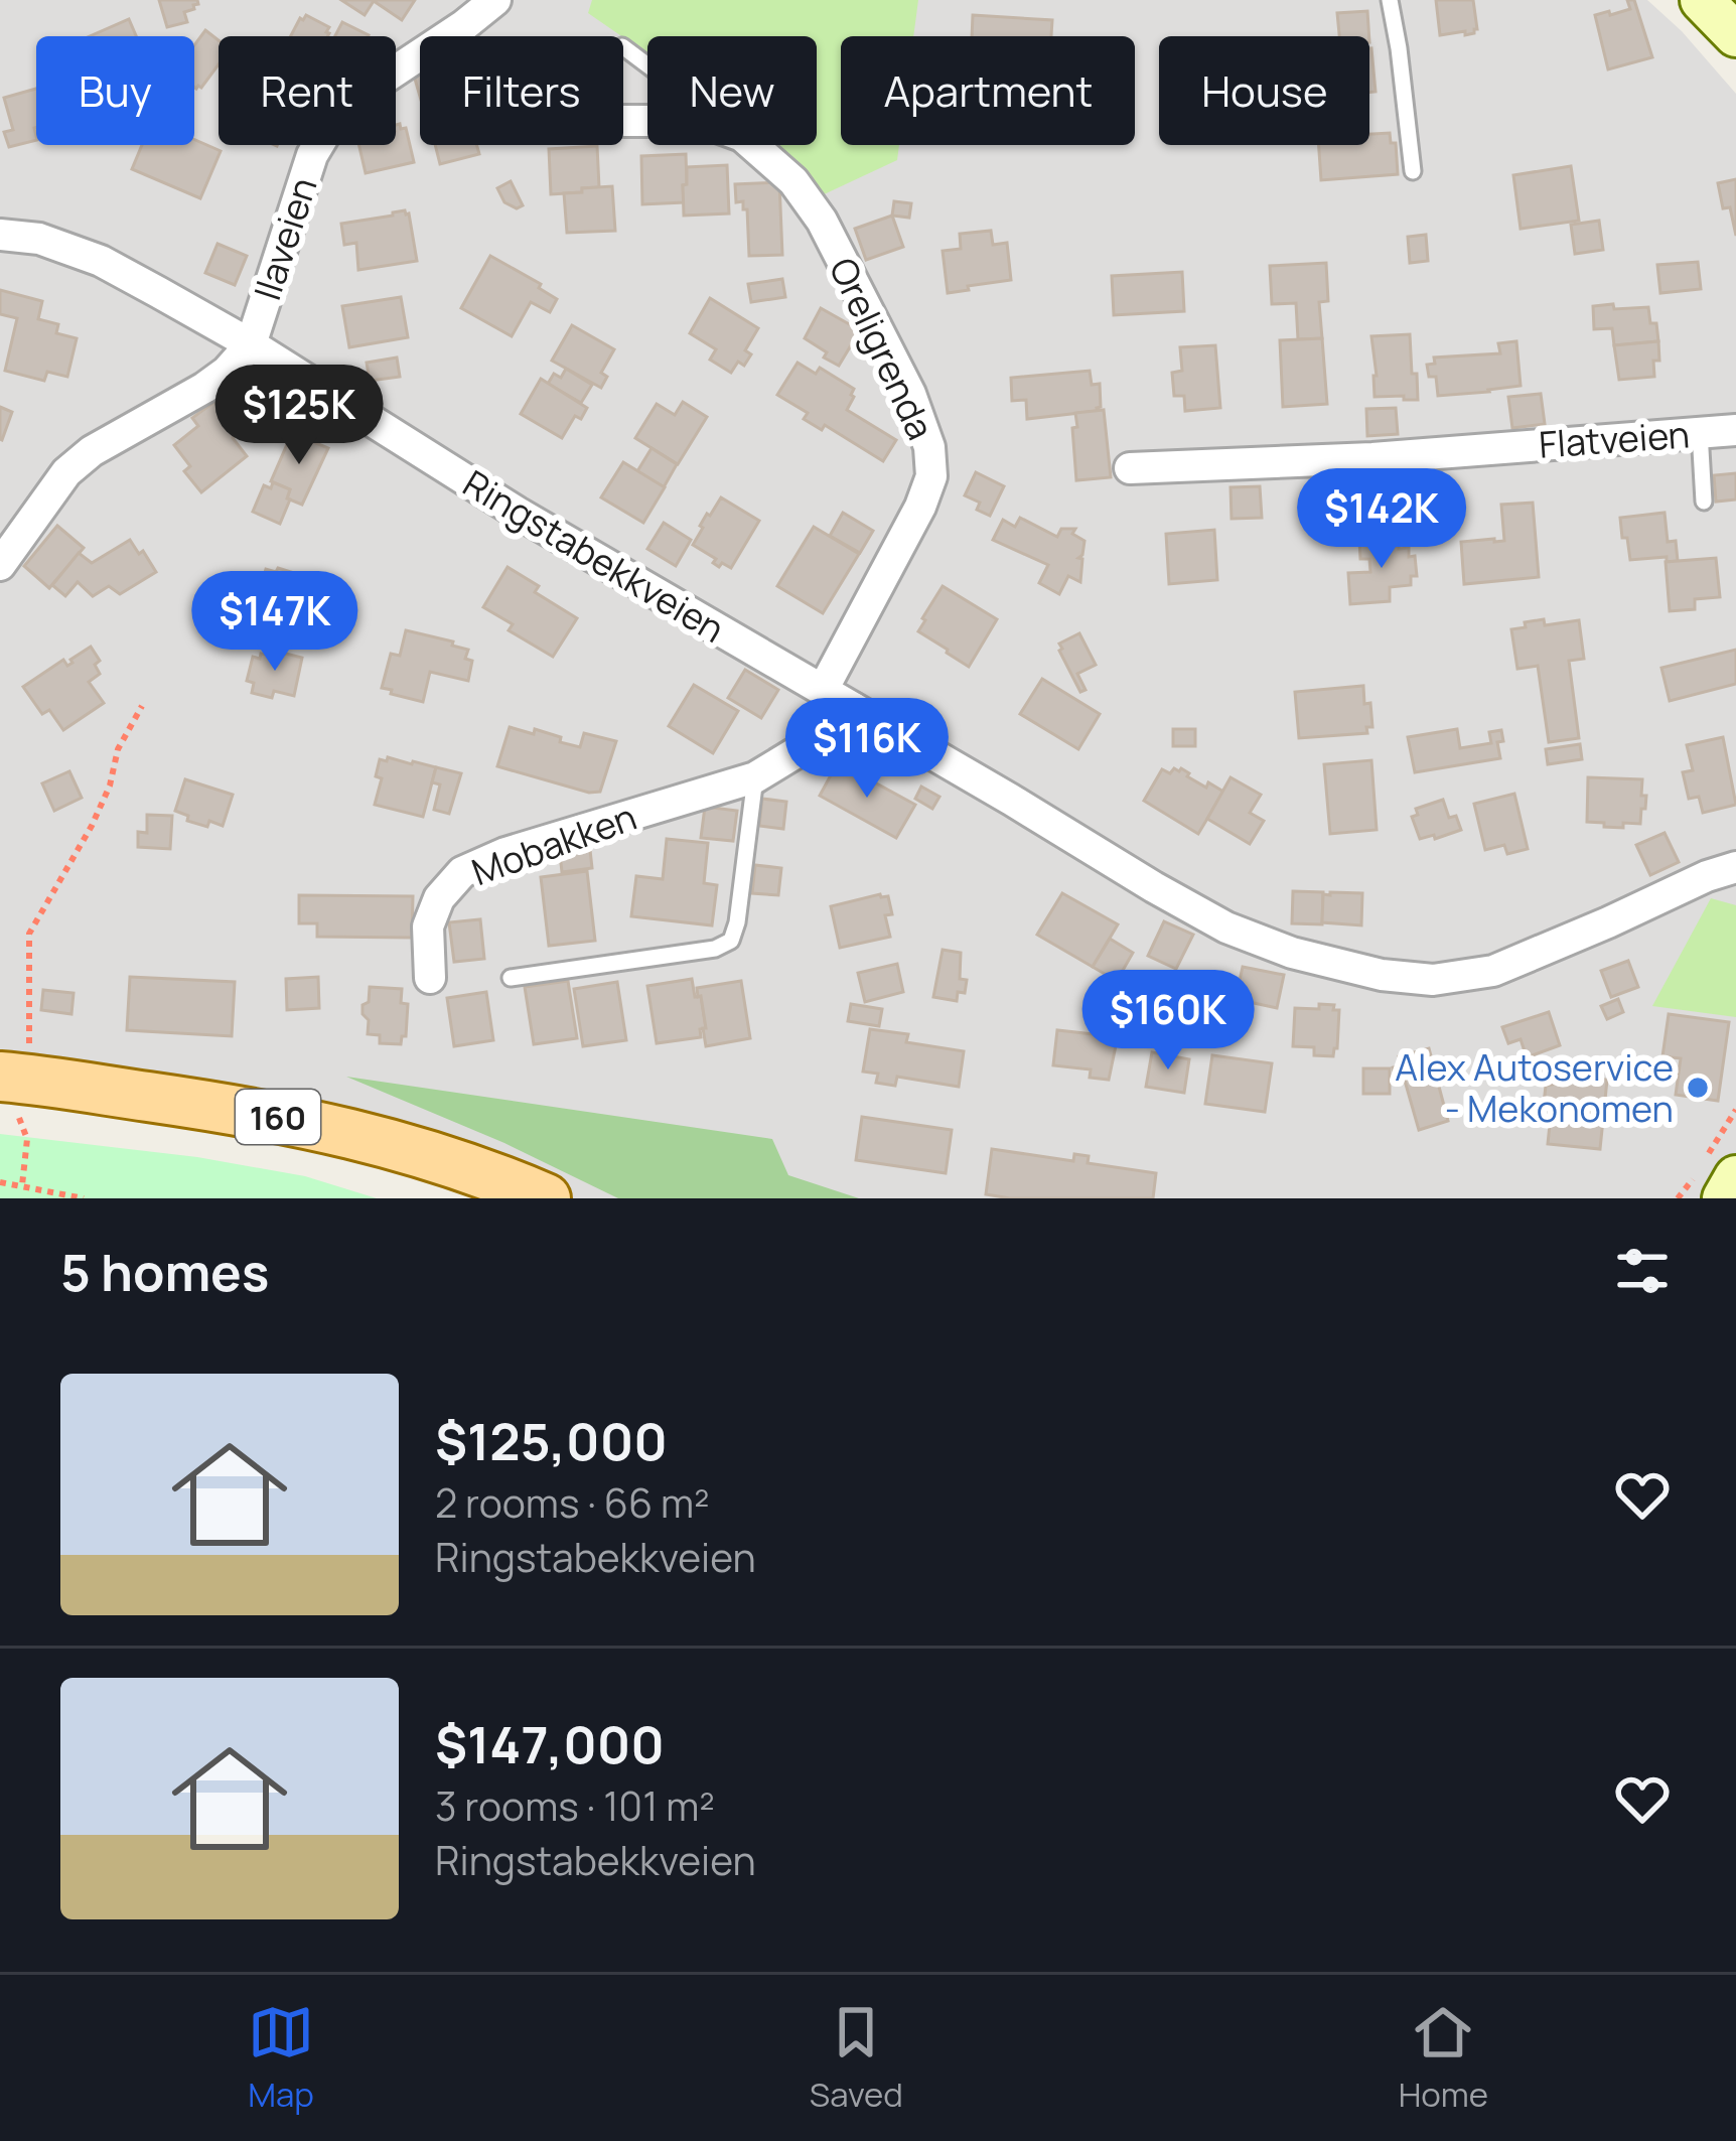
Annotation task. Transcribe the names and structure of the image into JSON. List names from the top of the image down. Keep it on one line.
{"streets":{"main road":["160"],"street":["Ilaveien","Oreligrenda","Flatveien","Ringstabekkveien","Mobakken"]},"crossings":[["Ilaveien","Ringstabekkveien"],["Oreligrenda","Ringstabekkveien"],["Ringstabekkveien","Mobakken"]],"places":["Alex Autoservice - Mekonomen"],"page":{"chip":["Buy","Rent","Filters","New","Apartment","House"],"price":["$125K","$142K","$147K","$116K","$160K"],"heading":"5 homes","list":[{"name":"$125,000","note":"2 rooms · 66 m² · Ringstabekkveien"},{"name":"$147,000","note":"3 rooms · 101 m² · Ringstabekkveien"}],"tabs":["Map","Saved","Home"]}}
